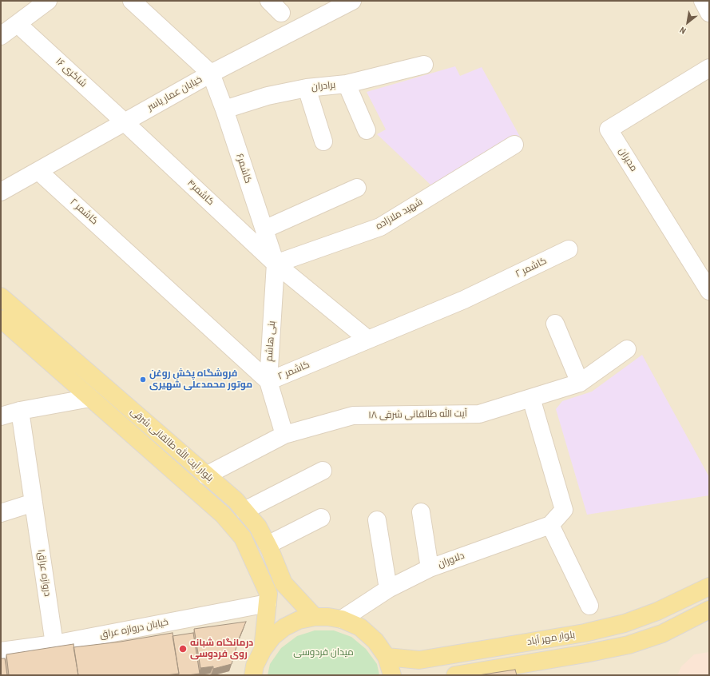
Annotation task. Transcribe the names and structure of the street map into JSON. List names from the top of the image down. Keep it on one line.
{"streets":{"main road":["بلوار آیت الله طالقانی شرقی","بلوار مهر آباد"],"street":["شاکری ۱۶","برادران","خیابان عمار یاسر","مدیران","کاشمر۶","کاشمر۴","کاشمر ۲","شهید ملازاده","بنی هاشم","آیت الله طالقانی شرقی ۱۸","دلاوران","دروازه عراق۱","خیابان دروازه عراق"]},"crossings":[["شاکری ۱۶","خیابان عمار یاسر"],["شاکری ۱۶","کاشمر۴"],["برادران","کاشمر۶"],["خیابان عمار یاسر","کاشمر۶"],["خیابان عمار یاسر","کاشمر۴"],["خیابان عمار یاسر","کاشمر ۲"],["کاشمر۶","کاشمر۴"],["کاشمر۶","شهید ملازاده"],["کاشمر۶","بنی هاشم"],["کاشمر۴","کاشمر ۲"],["کاشمر۴","شهید ملازاده"],["کاشمر۴","بنی هاشم"],["کاشمر ۲","بنی هاشم"],["شهید ملازاده","بنی هاشم"],["بنی هاشم","آیت الله طالقانی شرقی ۱۸"],["آیت الله طالقانی شرقی ۱۸","بلوار آیت الله طالقانی شرقی"],["آیت الله طالقانی شرقی ۱۸","دلاوران"],["بلوار آیت الله طالقانی شرقی","خیابان دروازه عراق"],["دروازه عراق۱","خیابان دروازه عراق"]],"parks":["میدان فردوسی"],"places":["فروشگاه پخش روغن موتور محمدعلی شهیری","درمانگاه شبانه روی فردوسی"],"north":"bottom left"}
